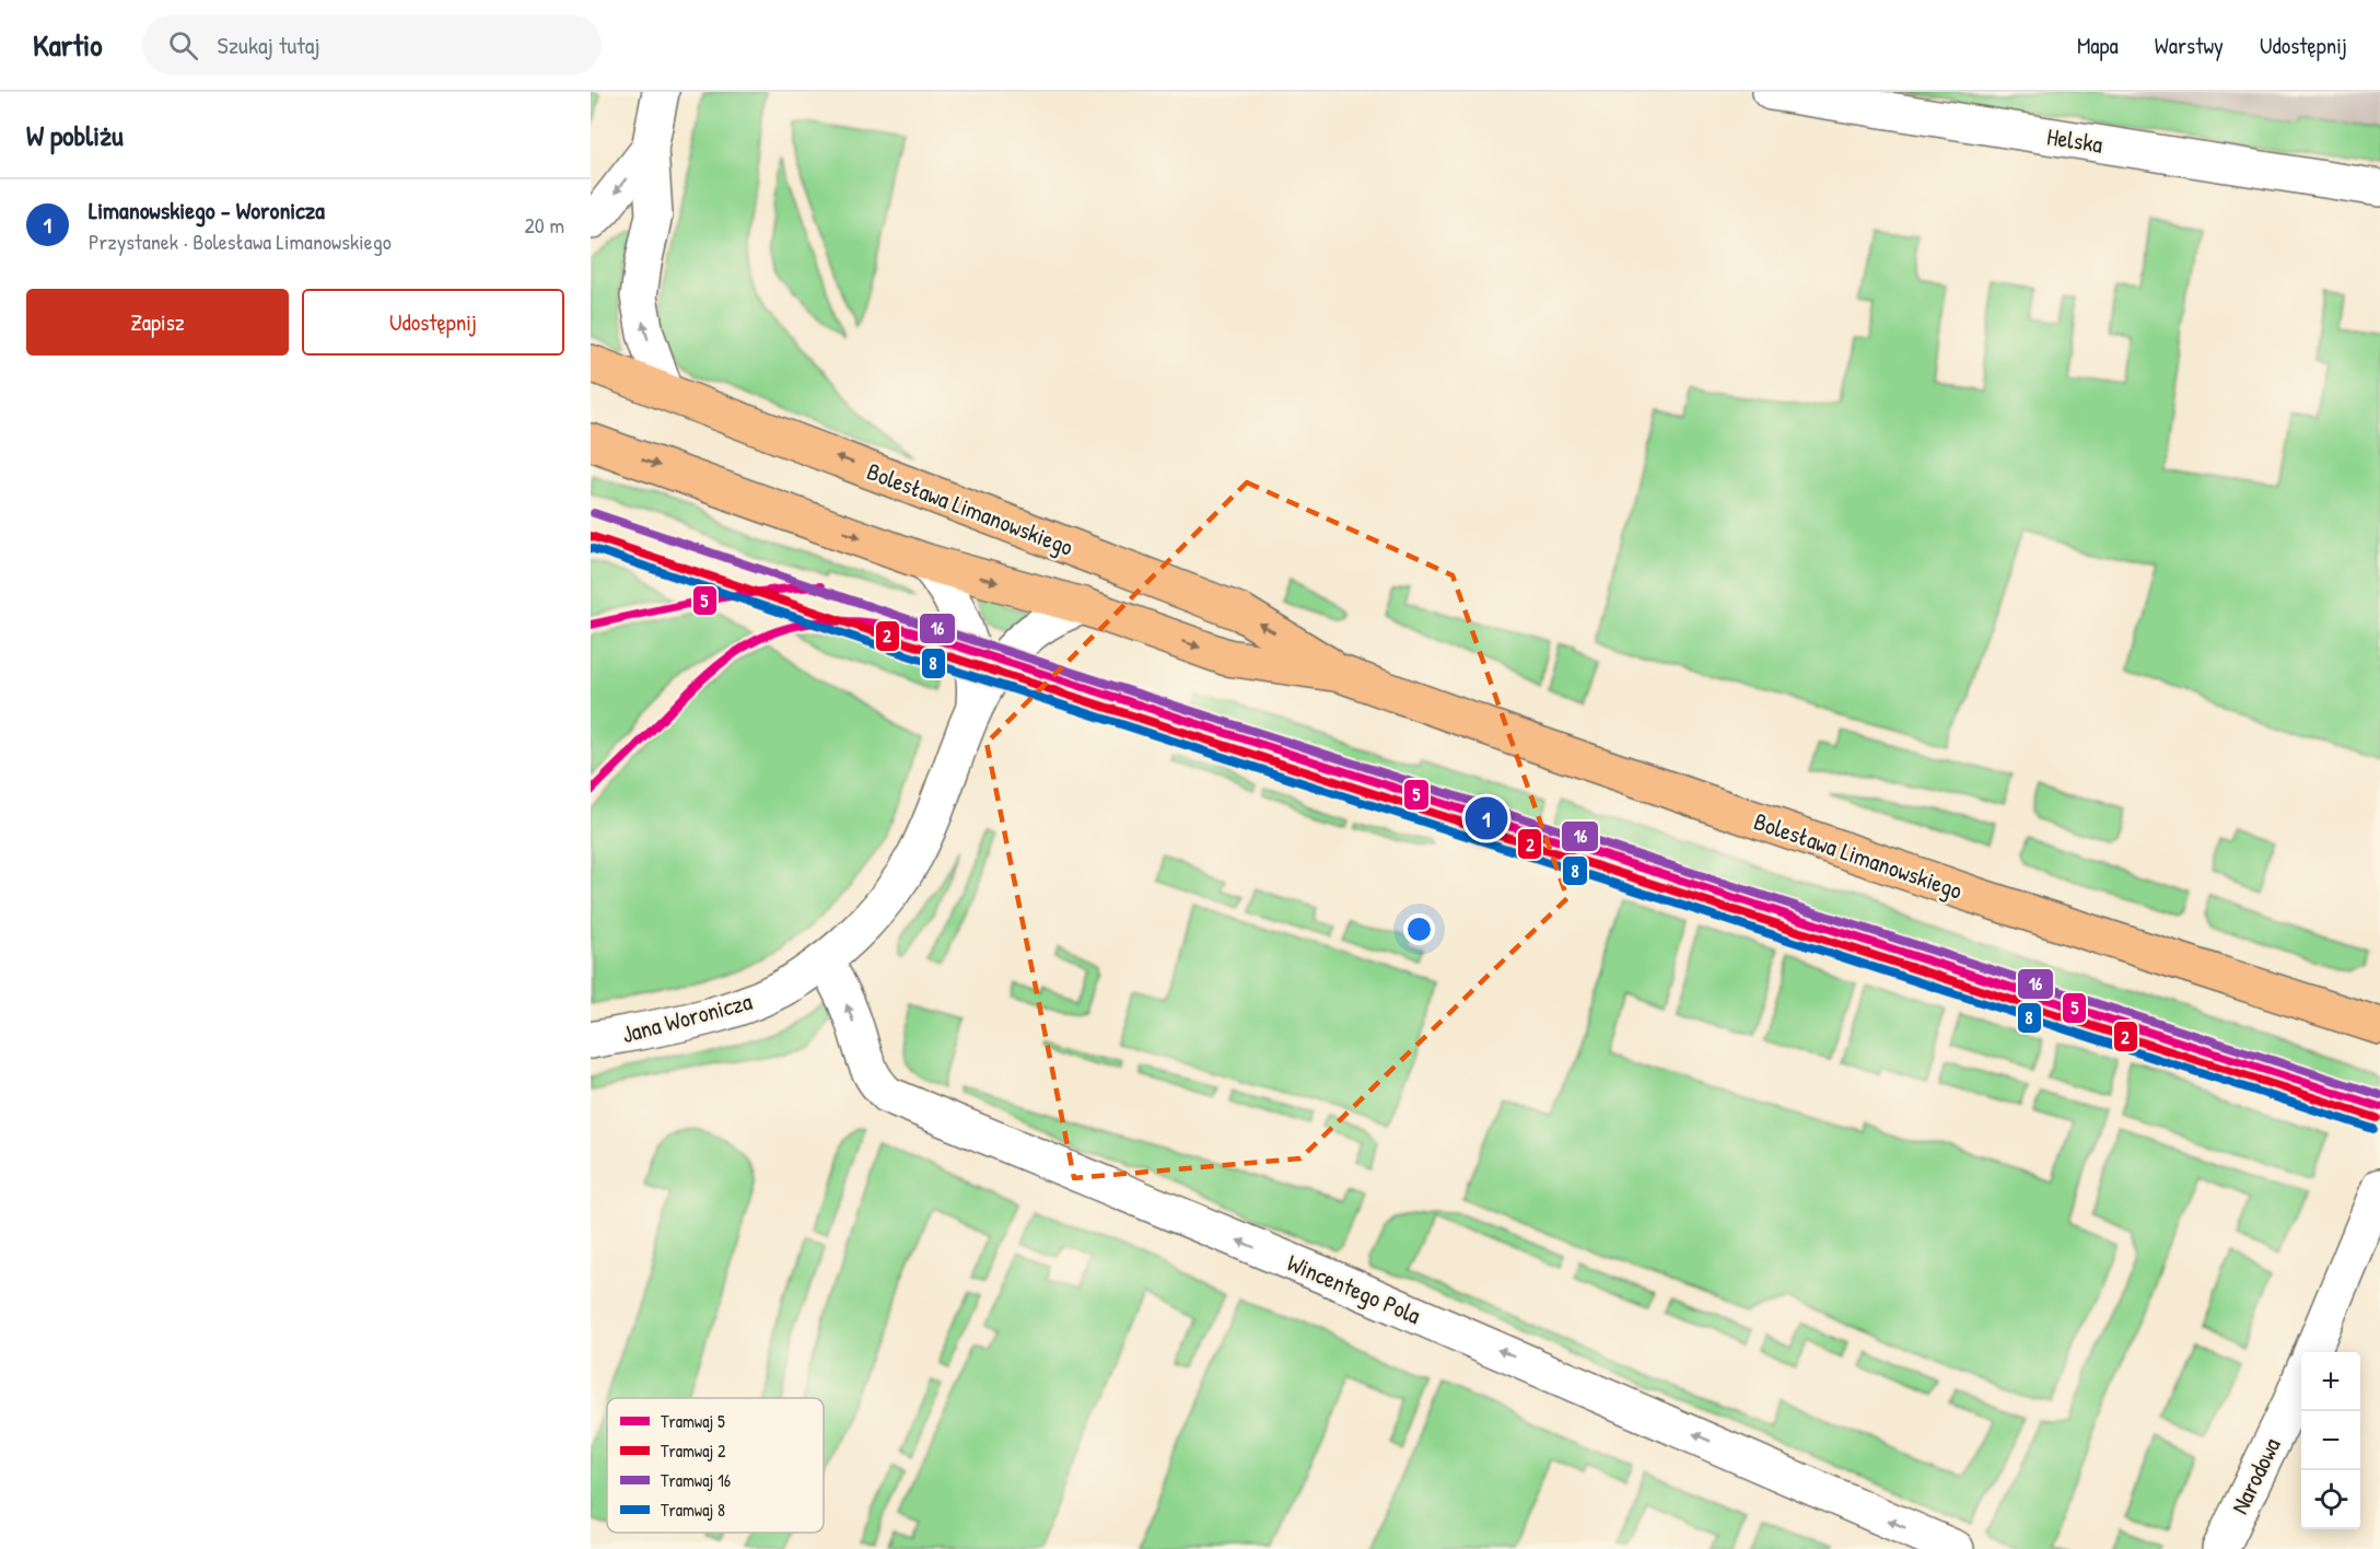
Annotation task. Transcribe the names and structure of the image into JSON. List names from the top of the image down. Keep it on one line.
{"streets":{"main road":["Bolesława Limanowskiego"],"street":["Helska","Jana Woronicza","Wincentego Pola","Narodowa"]},"crossings":[["Jana Woronicza","Wincentego Pola"]],"one_way":["Wincentego Pola"],"lines":["tram line 16","tram line 2","tram line 8","tram line 5"],"legend":["Tramwaj 5","Tramwaj 2","Tramwaj 16","Tramwaj 8"],"page":{"header":"Kartio","search":"Szukaj tutaj","nav":["Mapa","Warstwy","Udostępnij"],"heading":"W pobliżu","list":[{"mark":"1","name":"Limanowskiego - Woronicza","note":"Przystanek · Bolesława Limanowskiego","value":"20 m"}],"buttons":["Zapisz","Udostępnij"],"pins":"1","map_buttons":["+","−"]}}
